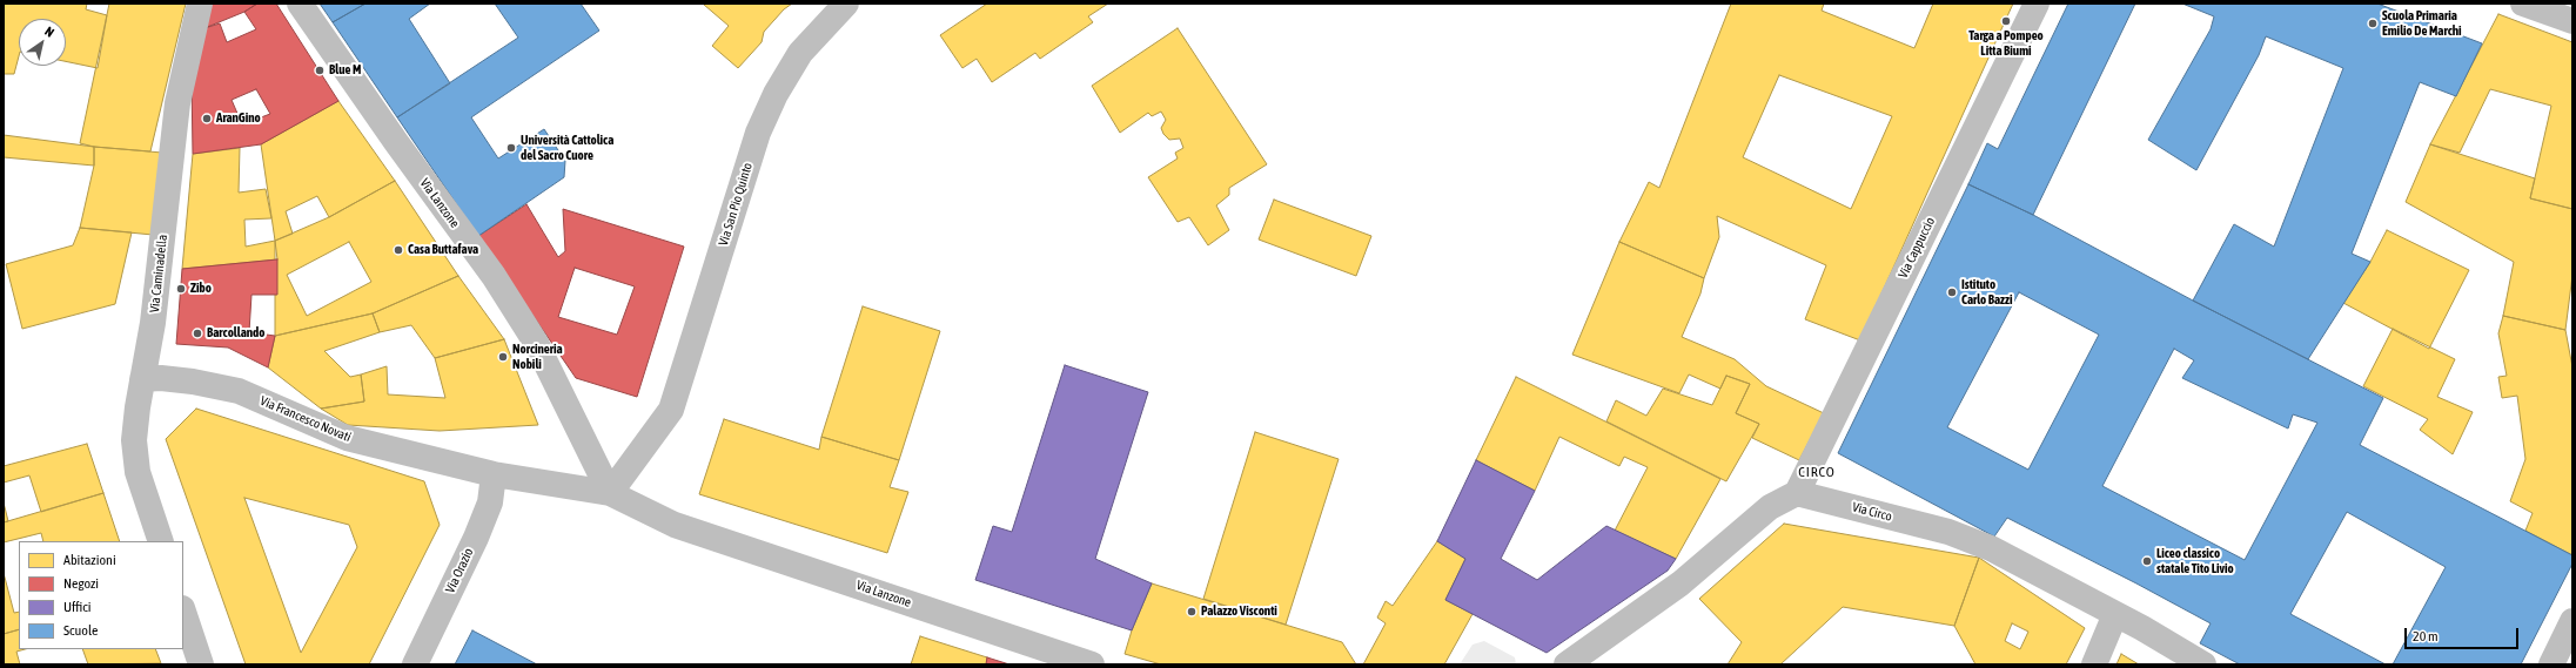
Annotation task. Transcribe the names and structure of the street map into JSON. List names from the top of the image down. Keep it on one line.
{"streets":{"street":["Via Lanzone","Via San Pio Quinto","Via Cappuccio","Via Caminadella","Via Francesco Novati","Via Circo","Via Orazio"]},"crossings":[["Via Lanzone","Via San Pio Quinto"],["Via Lanzone","Via Francesco Novati"],["Via San Pio Quinto","Via Francesco Novati"],["Via Cappuccio","Via Circo"],["Via Caminadella","Via Francesco Novati"],["Via Francesco Novati","Via Orazio"]],"districts":["CIRCO"],"places":["Targa a Pompeo Litta Biumi","Scuola Primaria Emilio De Marchi","Blue M","AranGino","Università Cattolica del Sacro Cuore","Casa Buttafava","Zibo","Istituto Carlo Bazzi","Barcollando","Norcineria Nobili","Liceo classico statale Tito Livio","Palazzo Visconti"],"legend":["Abitazioni","Negozi","Uffici","Scuole"],"scale_bar":"20 m","north":"top right"}
